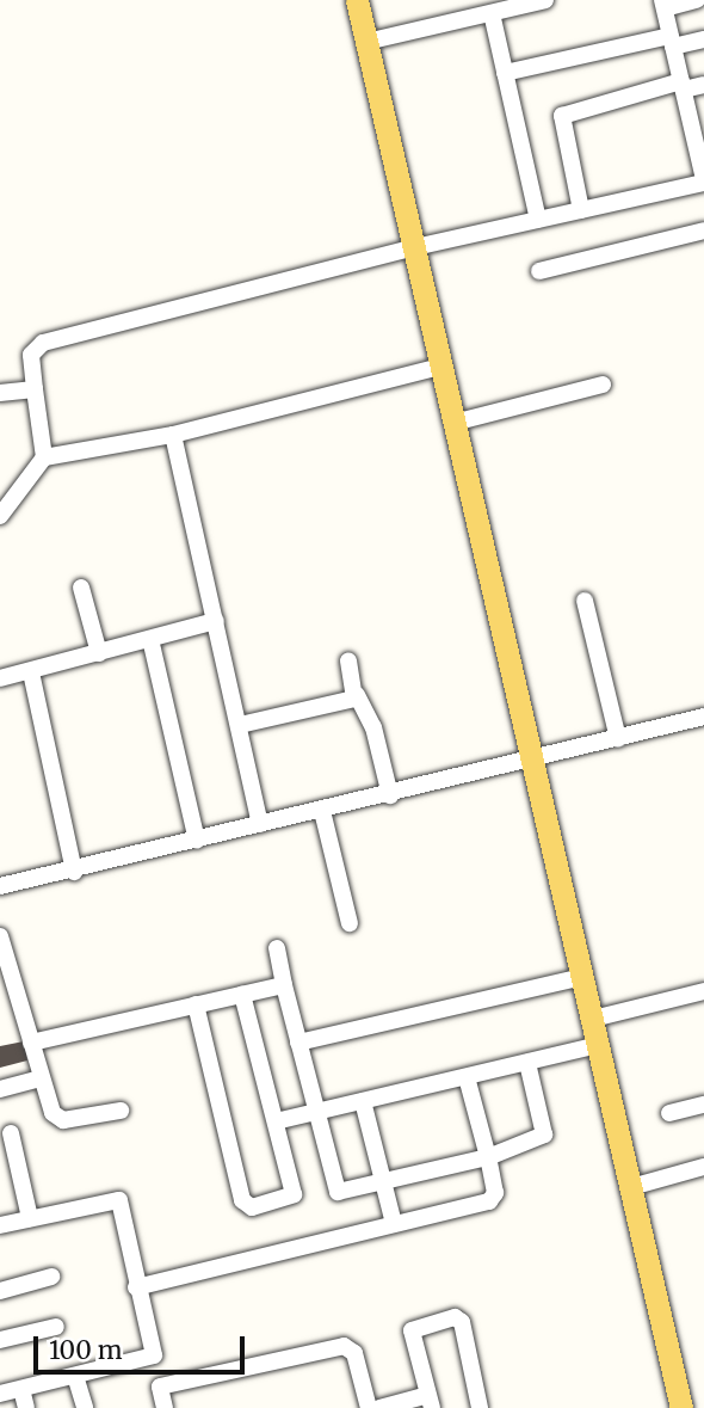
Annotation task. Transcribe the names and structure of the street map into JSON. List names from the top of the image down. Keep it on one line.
{"scale_bar":"100 m"}
